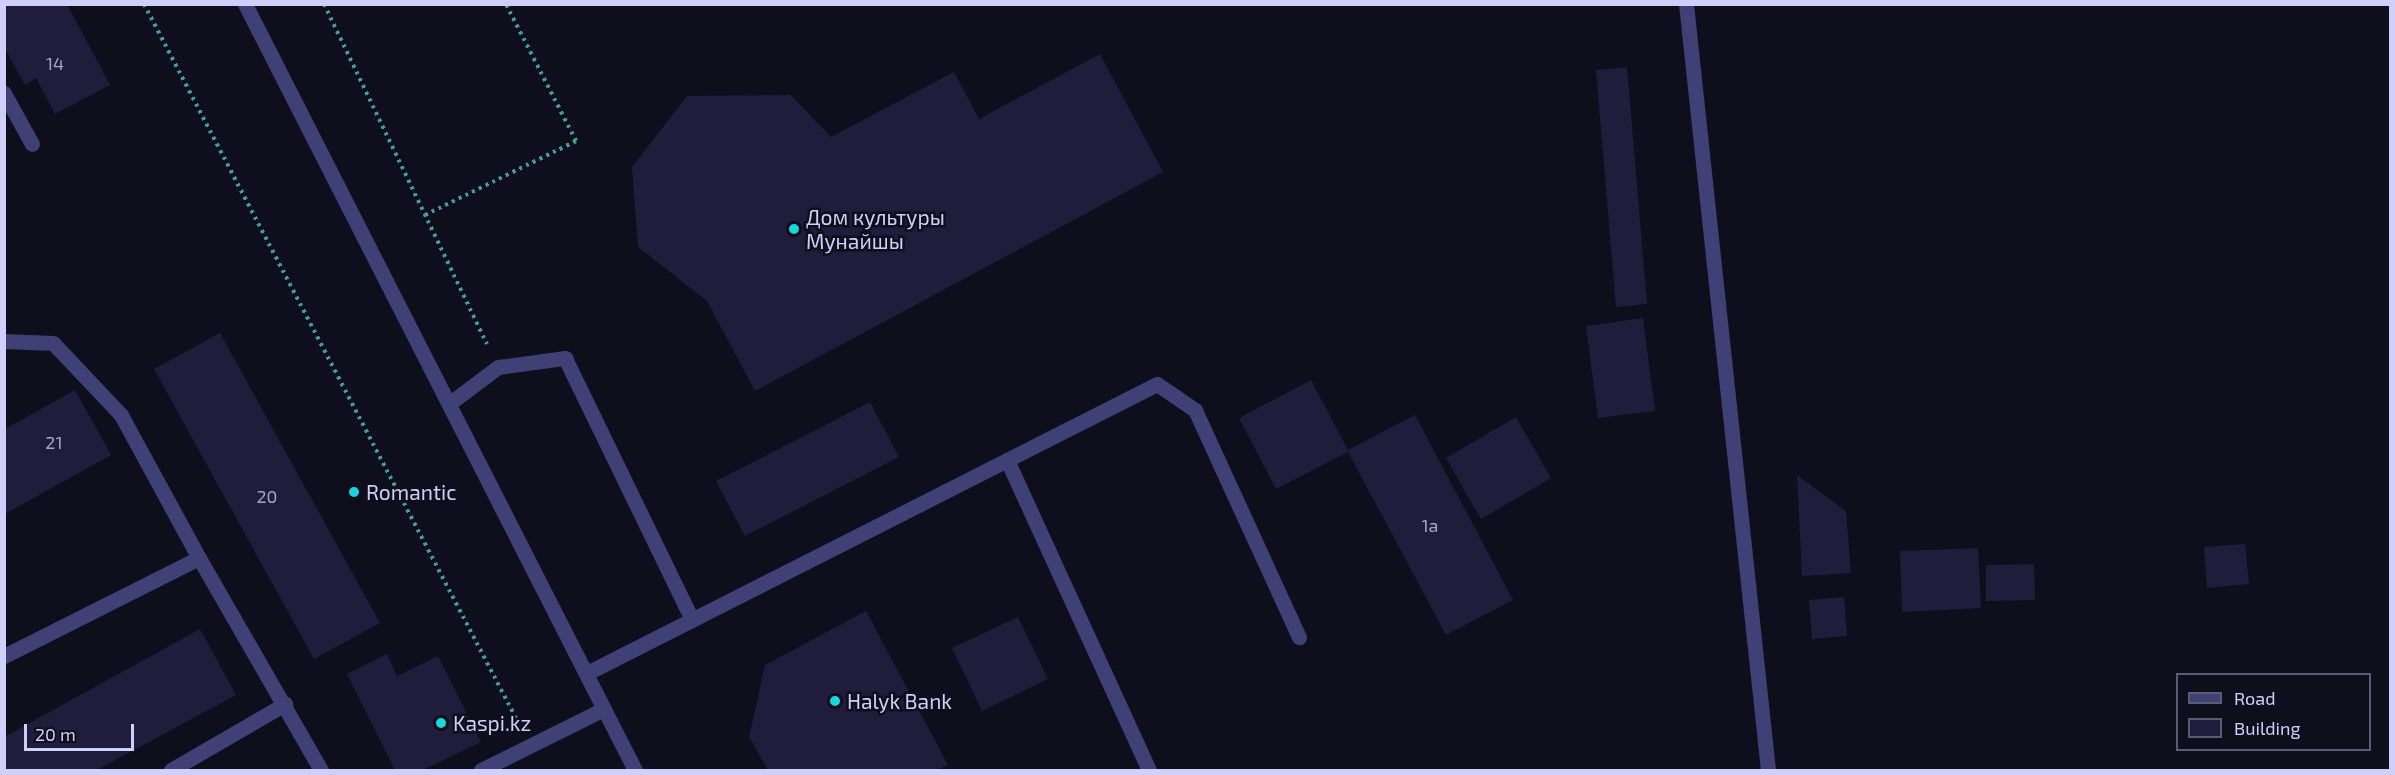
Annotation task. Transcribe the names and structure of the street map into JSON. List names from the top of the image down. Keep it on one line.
{"places":["Дом культуры Мунайшы","Romantic","Halyk Bank","Kaspi.kz"],"house_numbers":["14","21","20","1а"],"legend":["Road","Building"],"scale_bar":"20 m"}
